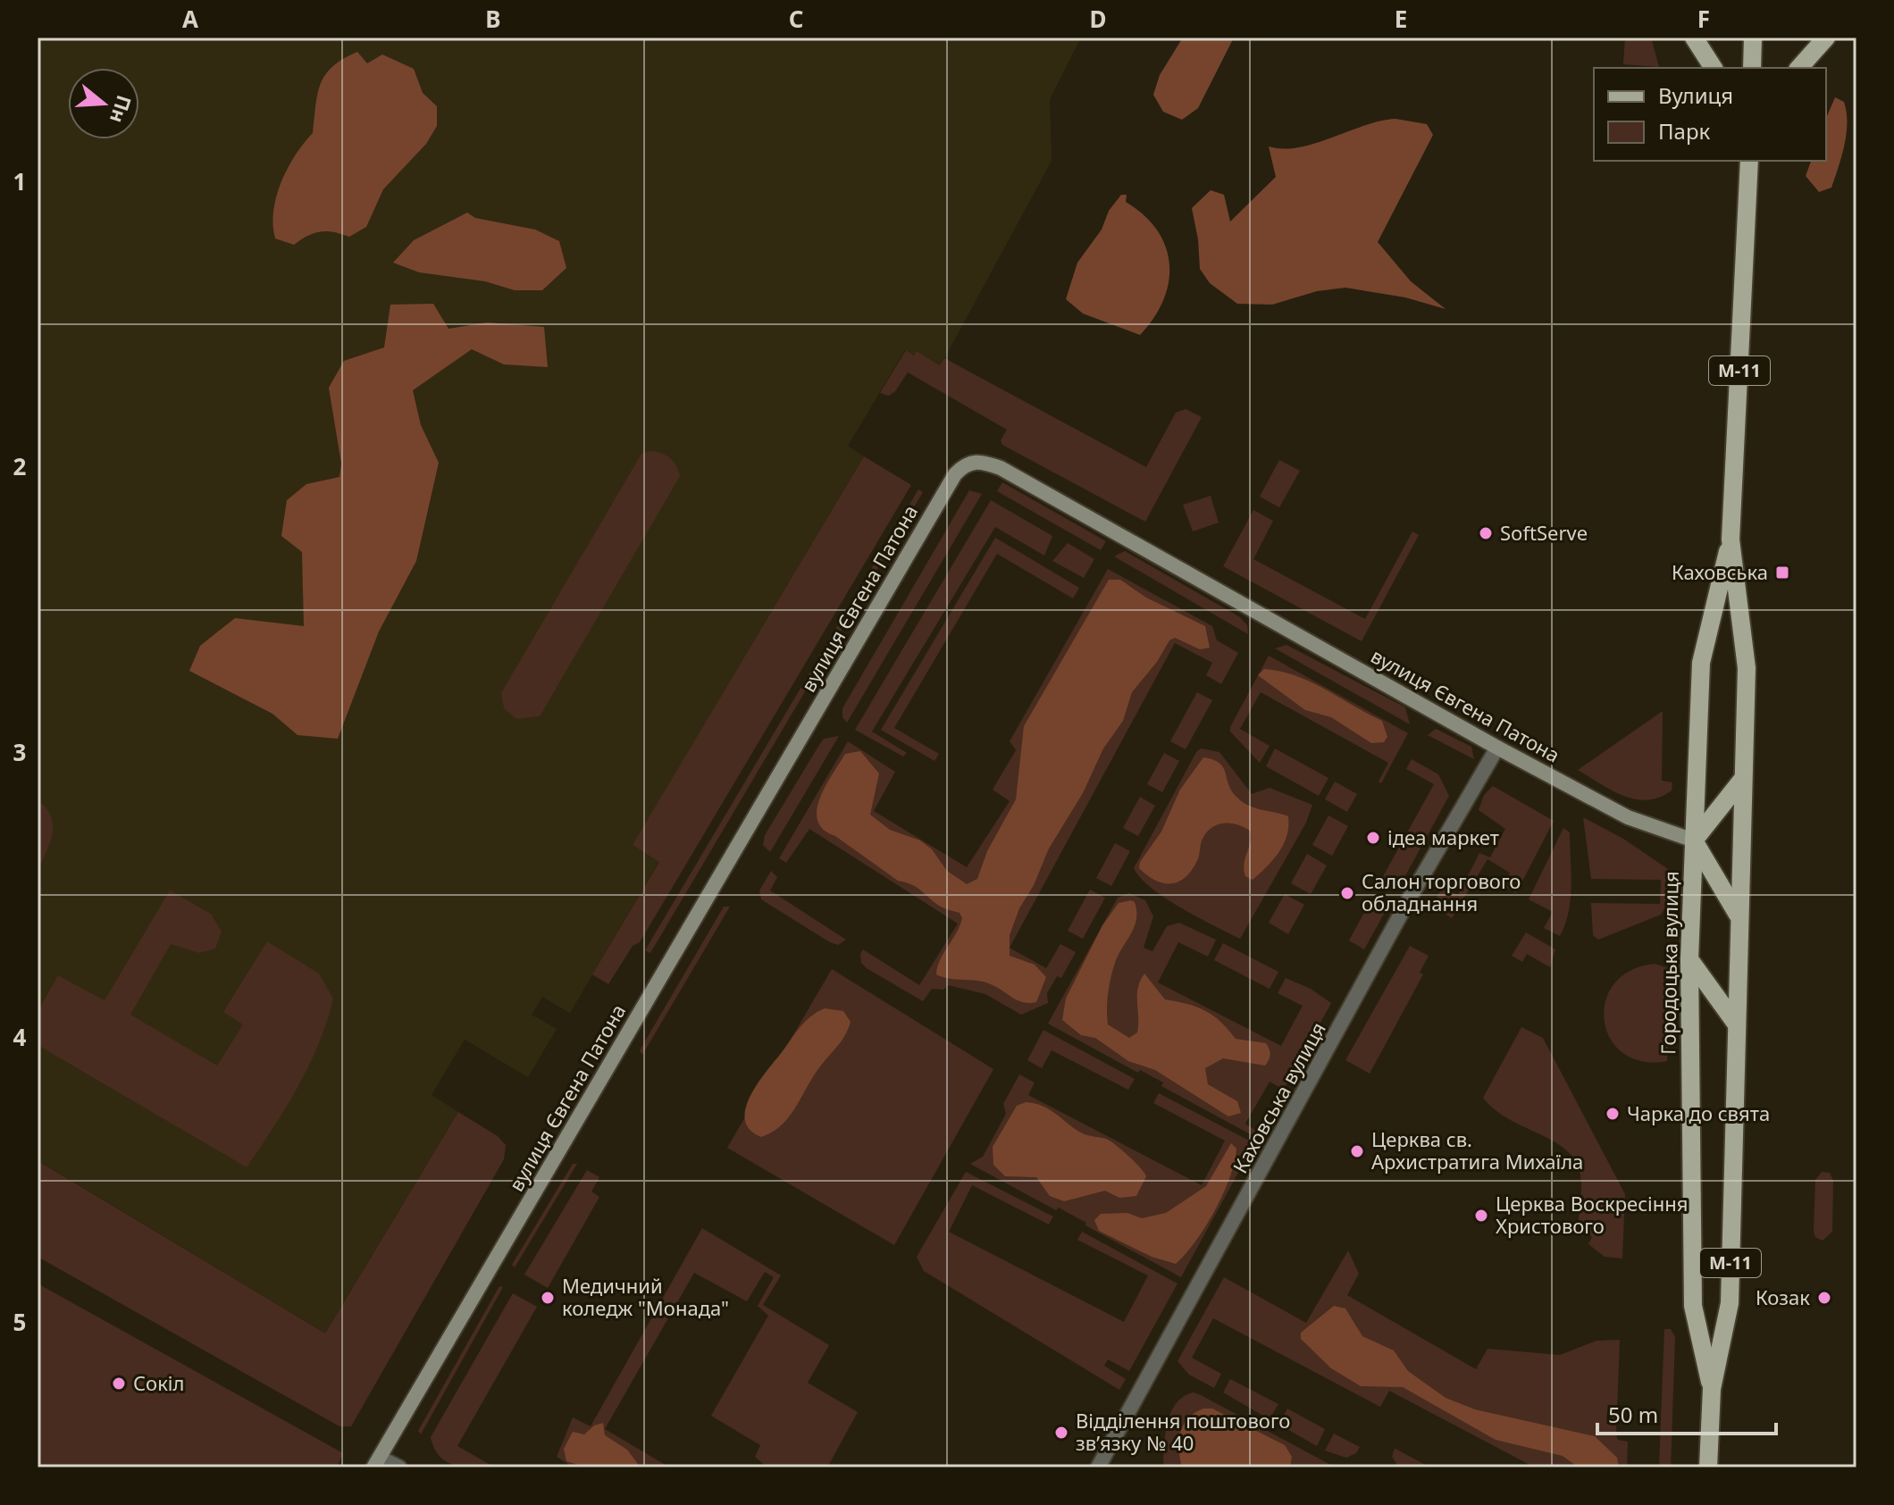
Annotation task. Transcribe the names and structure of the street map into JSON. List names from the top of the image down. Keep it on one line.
{"streets":{"main road":["М-11","Городоцька вулиця"],"street":["вулиця Євгена Патона","Каховська вулиця"]},"crossings":[["вулиця Євгена Патона","Городоцька вулиця"],["вулиця Євгена Патона","Каховська вулиця"]],"places":{"other":["SoftServe","ідеа маркет","Салон торгового обладнання","Чарка до свята","Церква св. Архистратига Михаїла","Церква Воскресіння Христового","Медичний коледж \"Монада\"","Козак","Сокіл","Відділення поштового зв’язку № 40"],"transit":["Каховська"]},"legend":["Вулиця","Парк"],"scale_bar":"50 m","north":"right","grid":{"columns":["A","B","C","D","E","F"],"rows":["1","2","3","4","5"]}}
